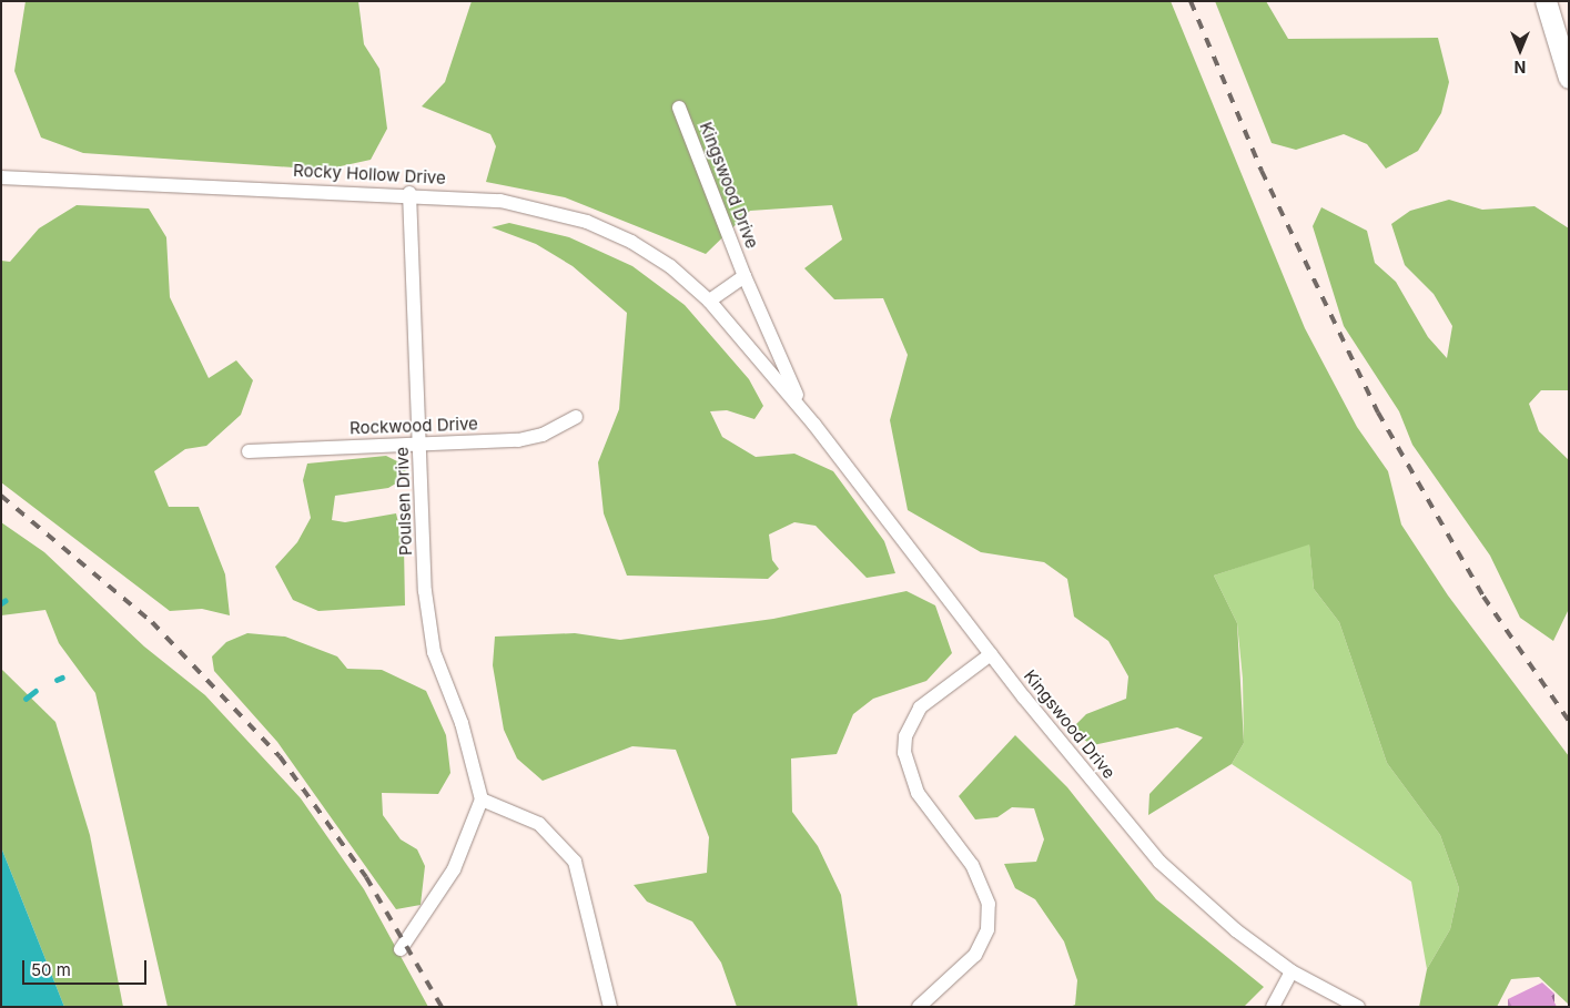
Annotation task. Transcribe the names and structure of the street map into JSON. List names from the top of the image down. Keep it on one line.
{"streets":{"street":["Rocky Hollow Drive","Kingswood Drive","Rockwood Drive","Poulsen Drive"]},"crossings":[["Rocky Hollow Drive","Kingswood Drive"],["Rocky Hollow Drive","Poulsen Drive"],["Rockwood Drive","Poulsen Drive"]],"scale_bar":"50 m","north":"bottom"}
